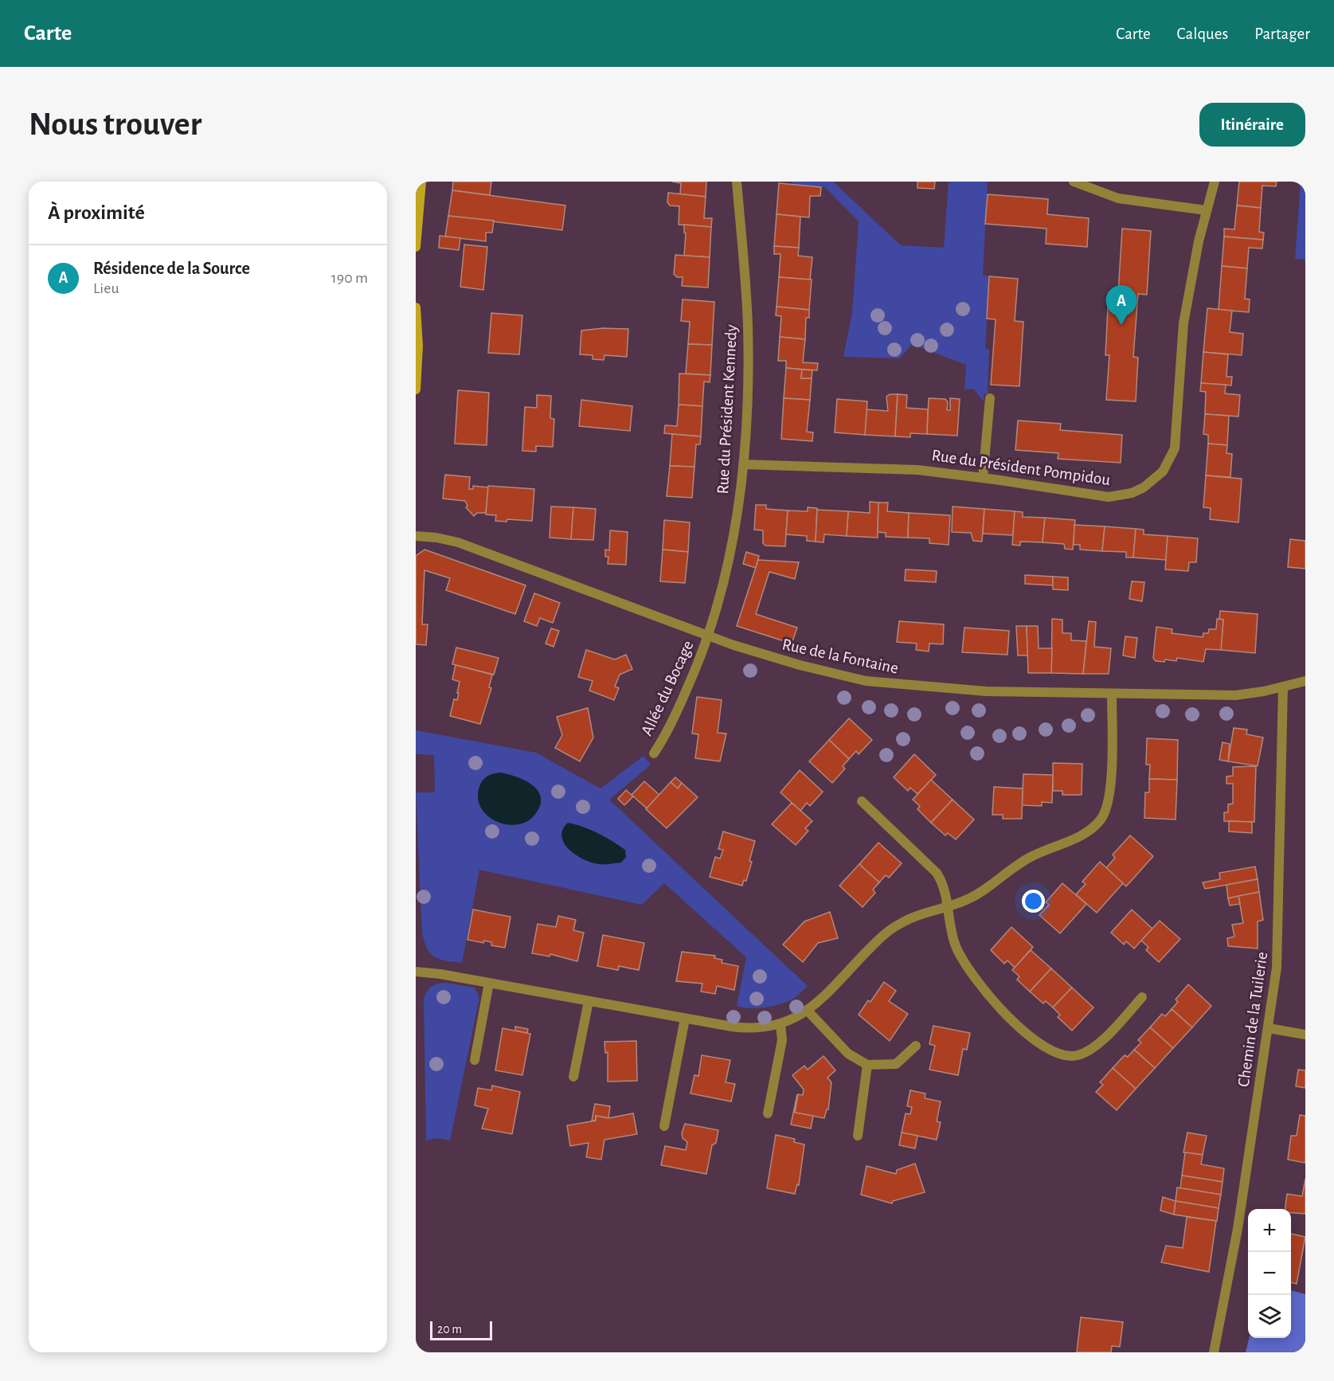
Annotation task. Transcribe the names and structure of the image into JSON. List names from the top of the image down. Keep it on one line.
{"streets":{"street":["Rue du Président Kennedy","Rue du Président Pompidou","Rue de la Fontaine","Allée du Bocage","Chemin de la Tuilerie"]},"crossings":[["Rue du Président Kennedy","Rue du Président Pompidou"],["Rue du Président Kennedy","Rue de la Fontaine"],["Rue du Président Kennedy","Allée du Bocage"],["Rue de la Fontaine","Allée du Bocage"],["Rue de la Fontaine","Chemin de la Tuilerie"]],"scale_bar":"20 m","page":{"header":"Carte","nav":["Carte","Calques","Partager"],"buttons":"Itinéraire","title":"Nous trouver","heading":"À proximité","list":[{"mark":"A","name":"Résidence de la Source","note":"Lieu","value":"190 m"}],"pins":"A","map_buttons":["+","−"],"scale":"20 m"}}
